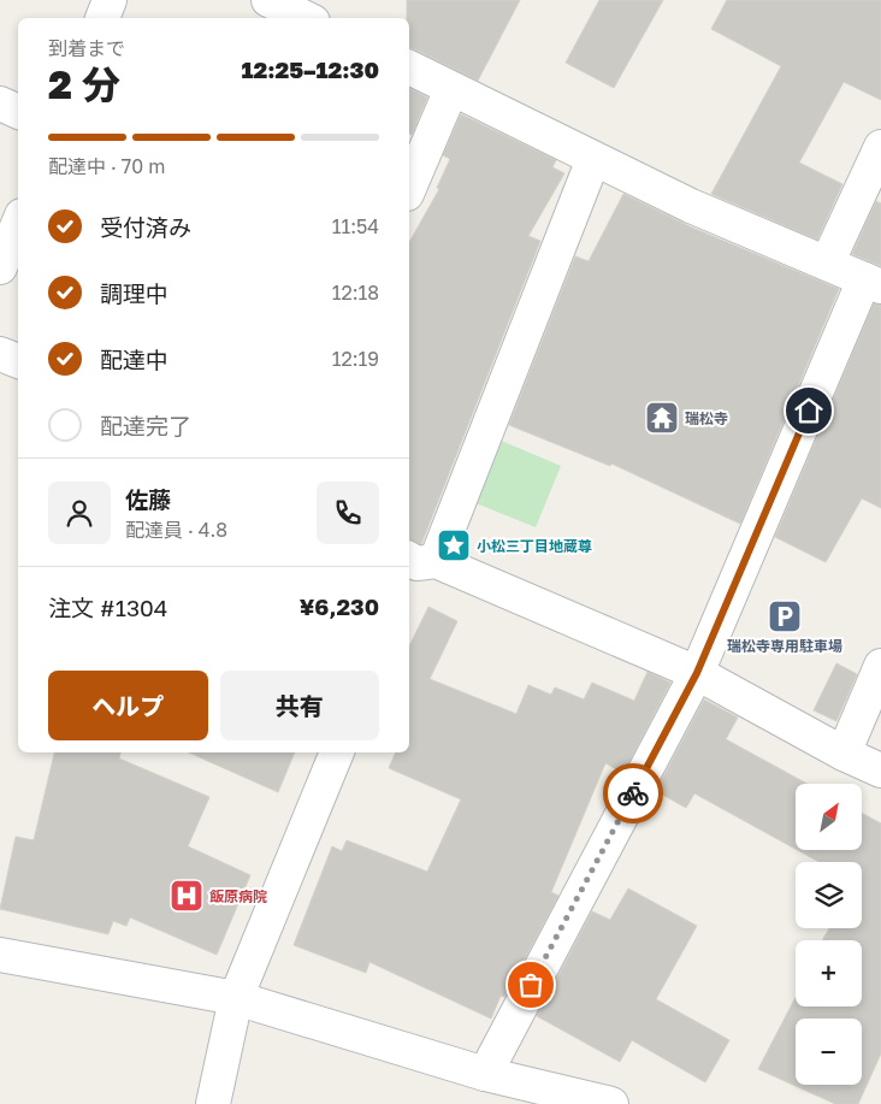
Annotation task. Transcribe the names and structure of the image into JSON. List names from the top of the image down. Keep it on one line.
{"places":{"temple":["瑞松寺"],"place":["小松三丁目地蔵尊"],"parking":["瑞松寺専用駐車場"],"hospital":["飯原病院"]},"north":"top right","page":{"heading":["2 分","到着まで","12:25–12:30"],"panel":["佐藤","配達員 · 4.8","注文 #1304","¥6,230"],"bar":"配達中 · 70 m","list":[["受付済み","11:54"],["調理中","12:18"],["配達中","12:19"],"配達完了"],"buttons":["ヘルプ","共有"],"map_buttons":["+","−"]}}
